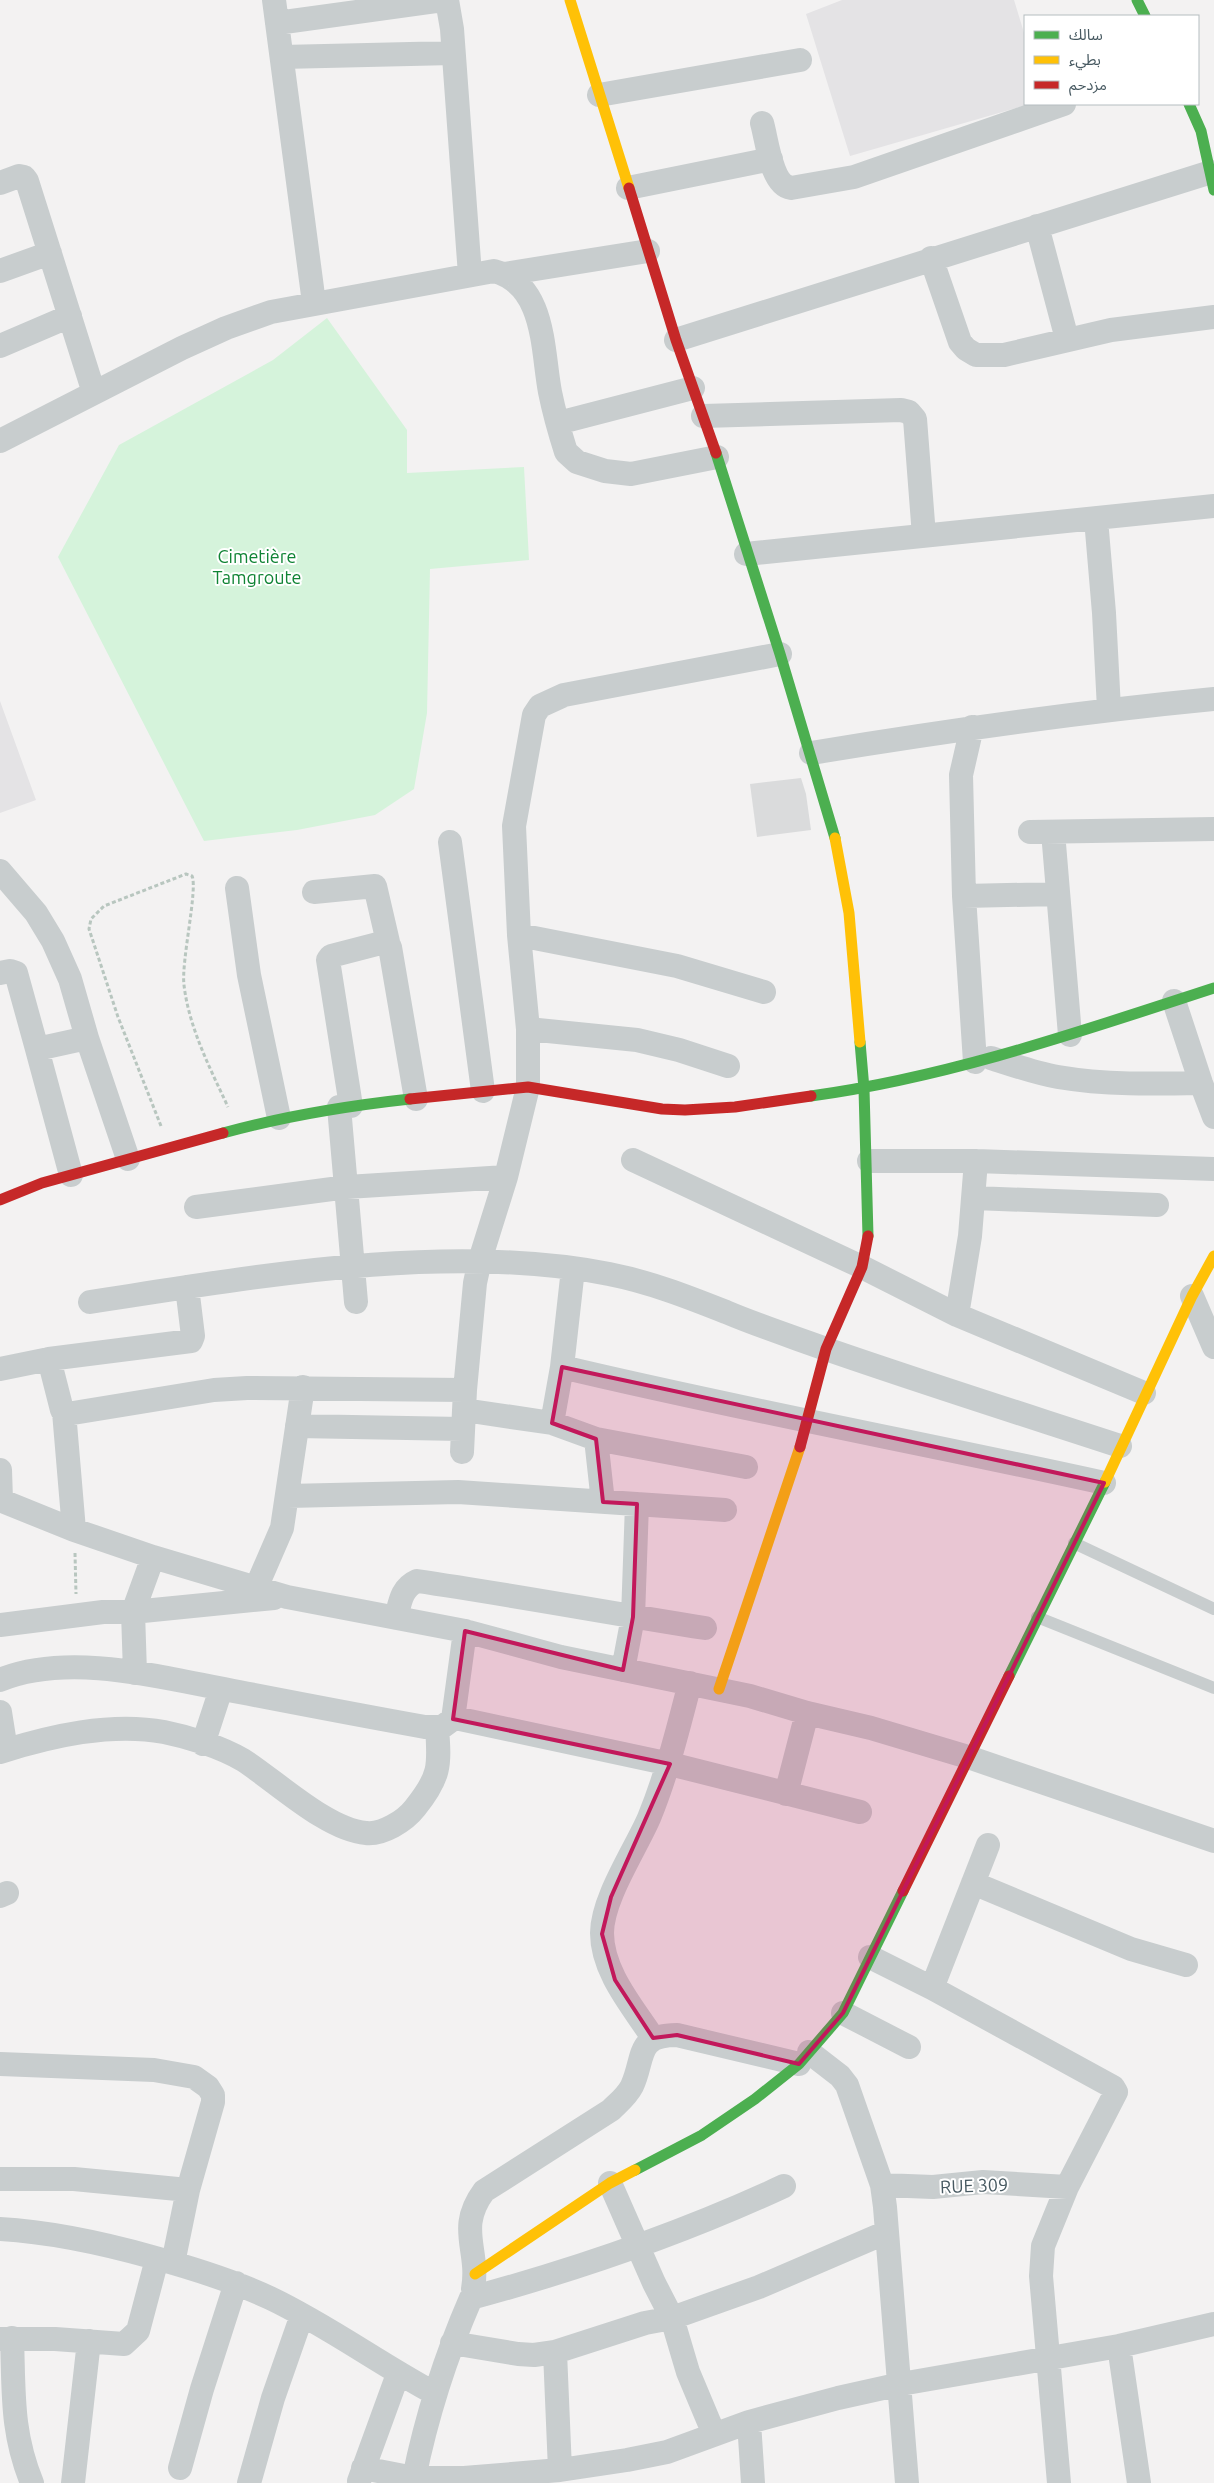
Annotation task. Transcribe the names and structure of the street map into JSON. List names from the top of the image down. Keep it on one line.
{"streets":{"street":["RUE 309"]},"parks":["Cimetière Tamgroute"],"legend":["سالك","بطيء","مزدحم"]}
